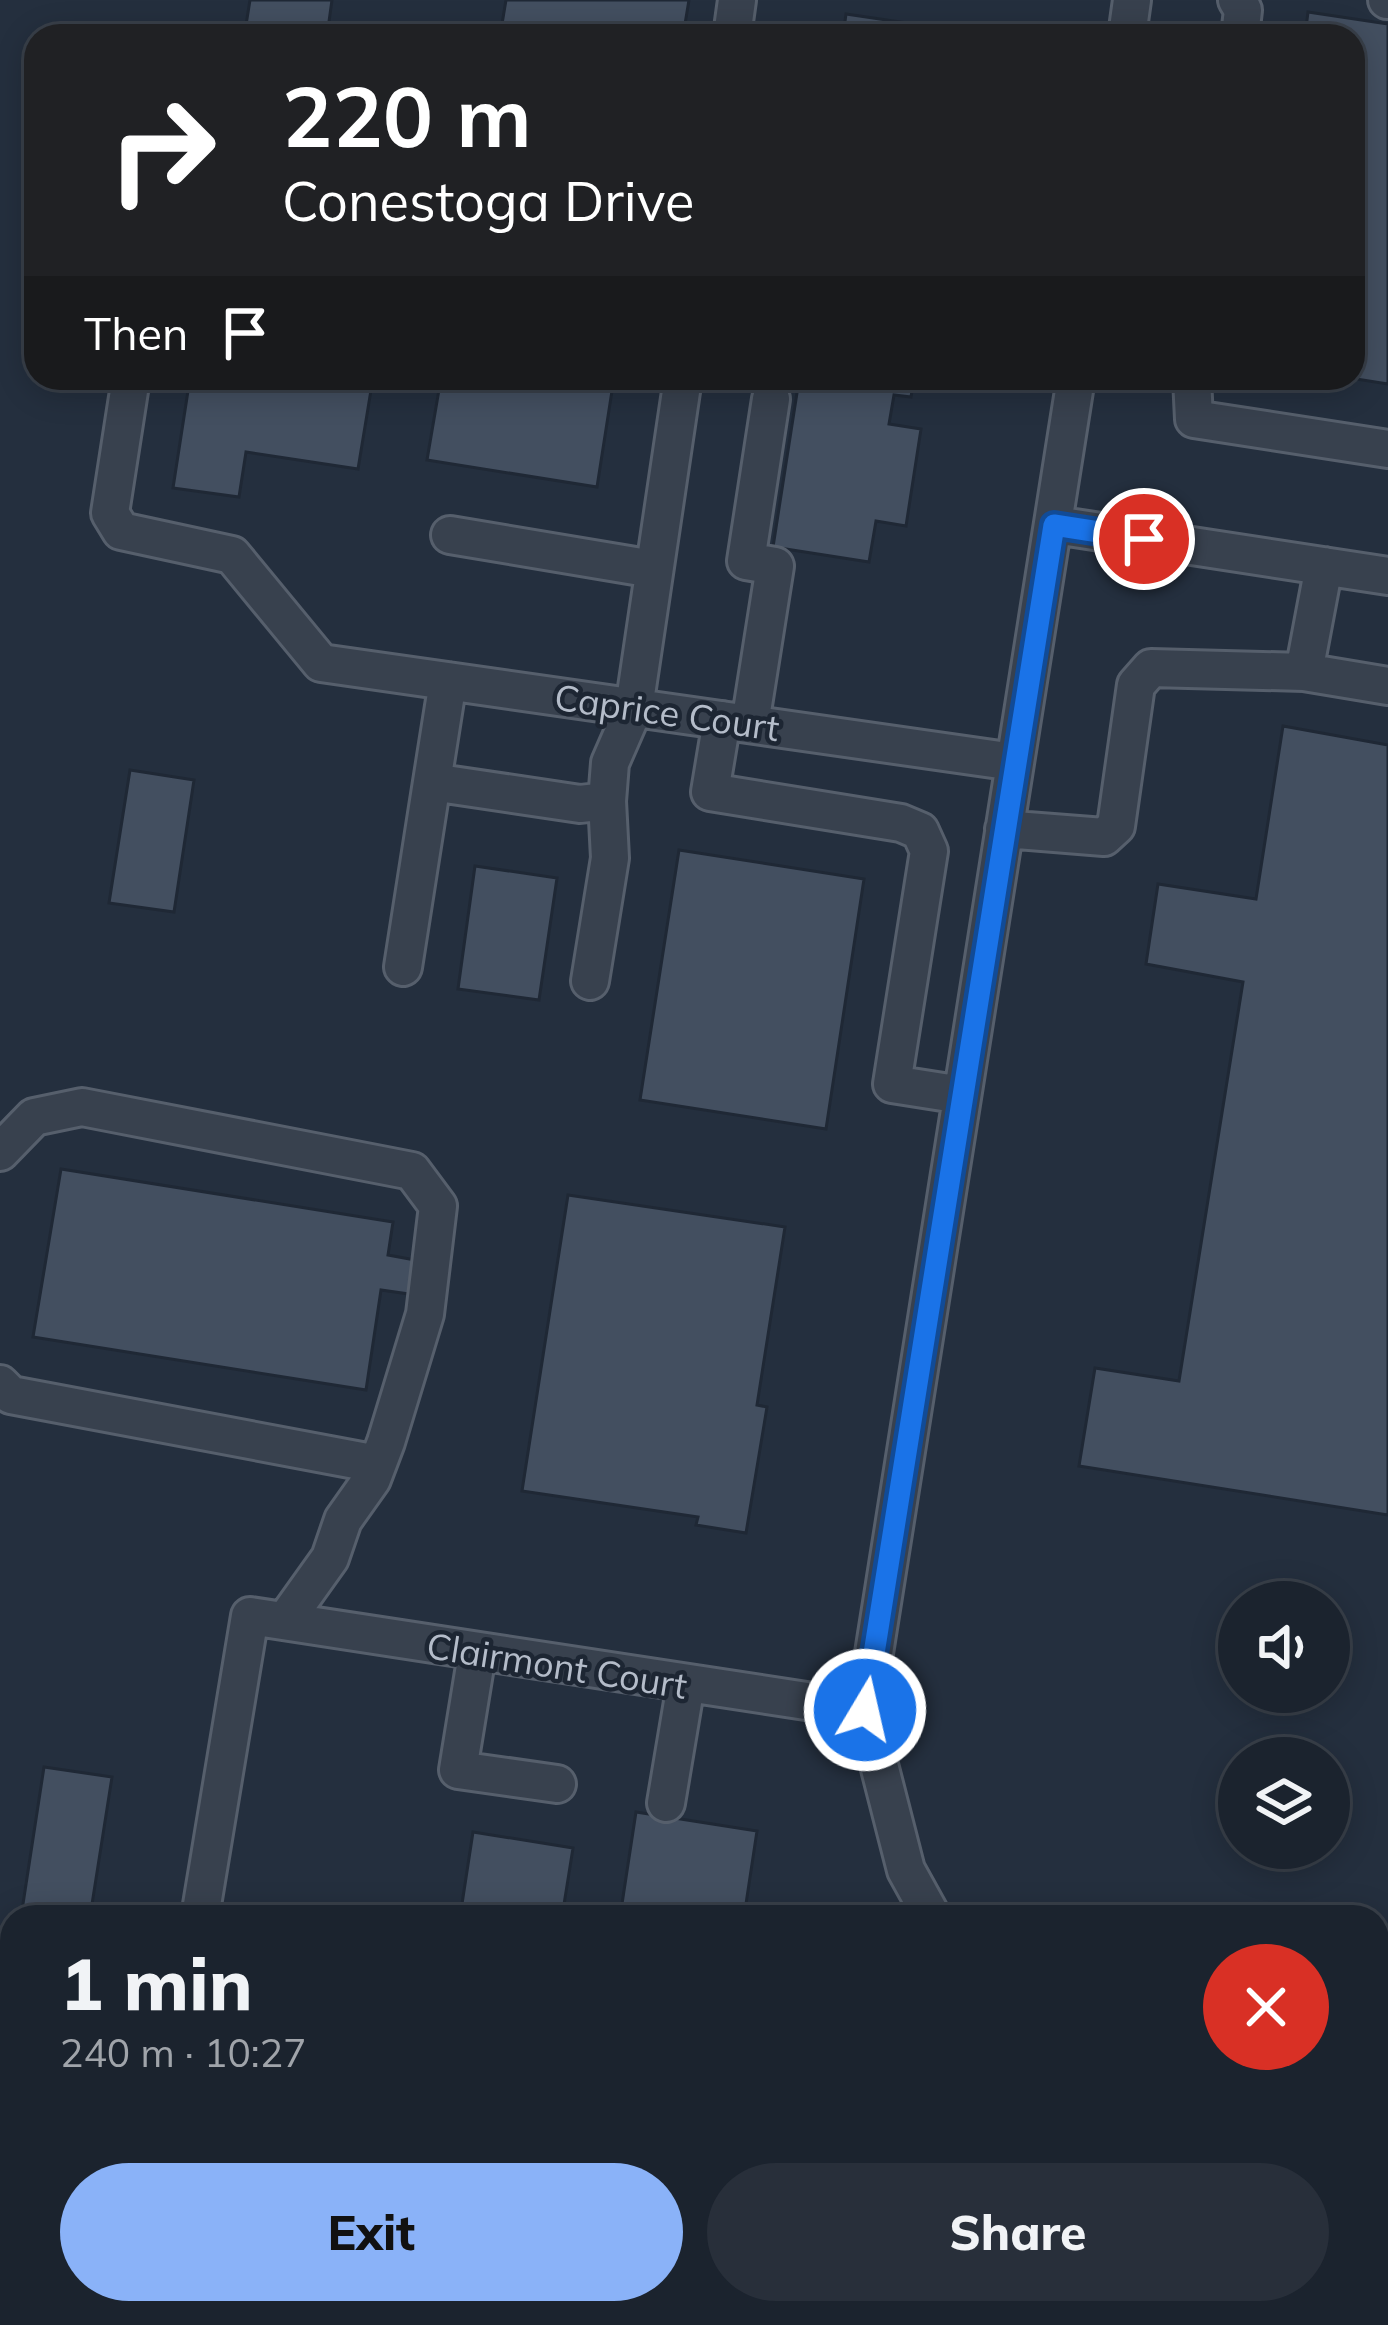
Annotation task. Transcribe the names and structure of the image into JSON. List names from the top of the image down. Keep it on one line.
{"streets":{"street":["Caprice Court","Clairmont Court"]},"page":{"turn":["220 m","Conestoga Drive"],"then":"Then","heading":["1 min","240 m · 10:27"],"buttons":["Exit","Share"]}}
